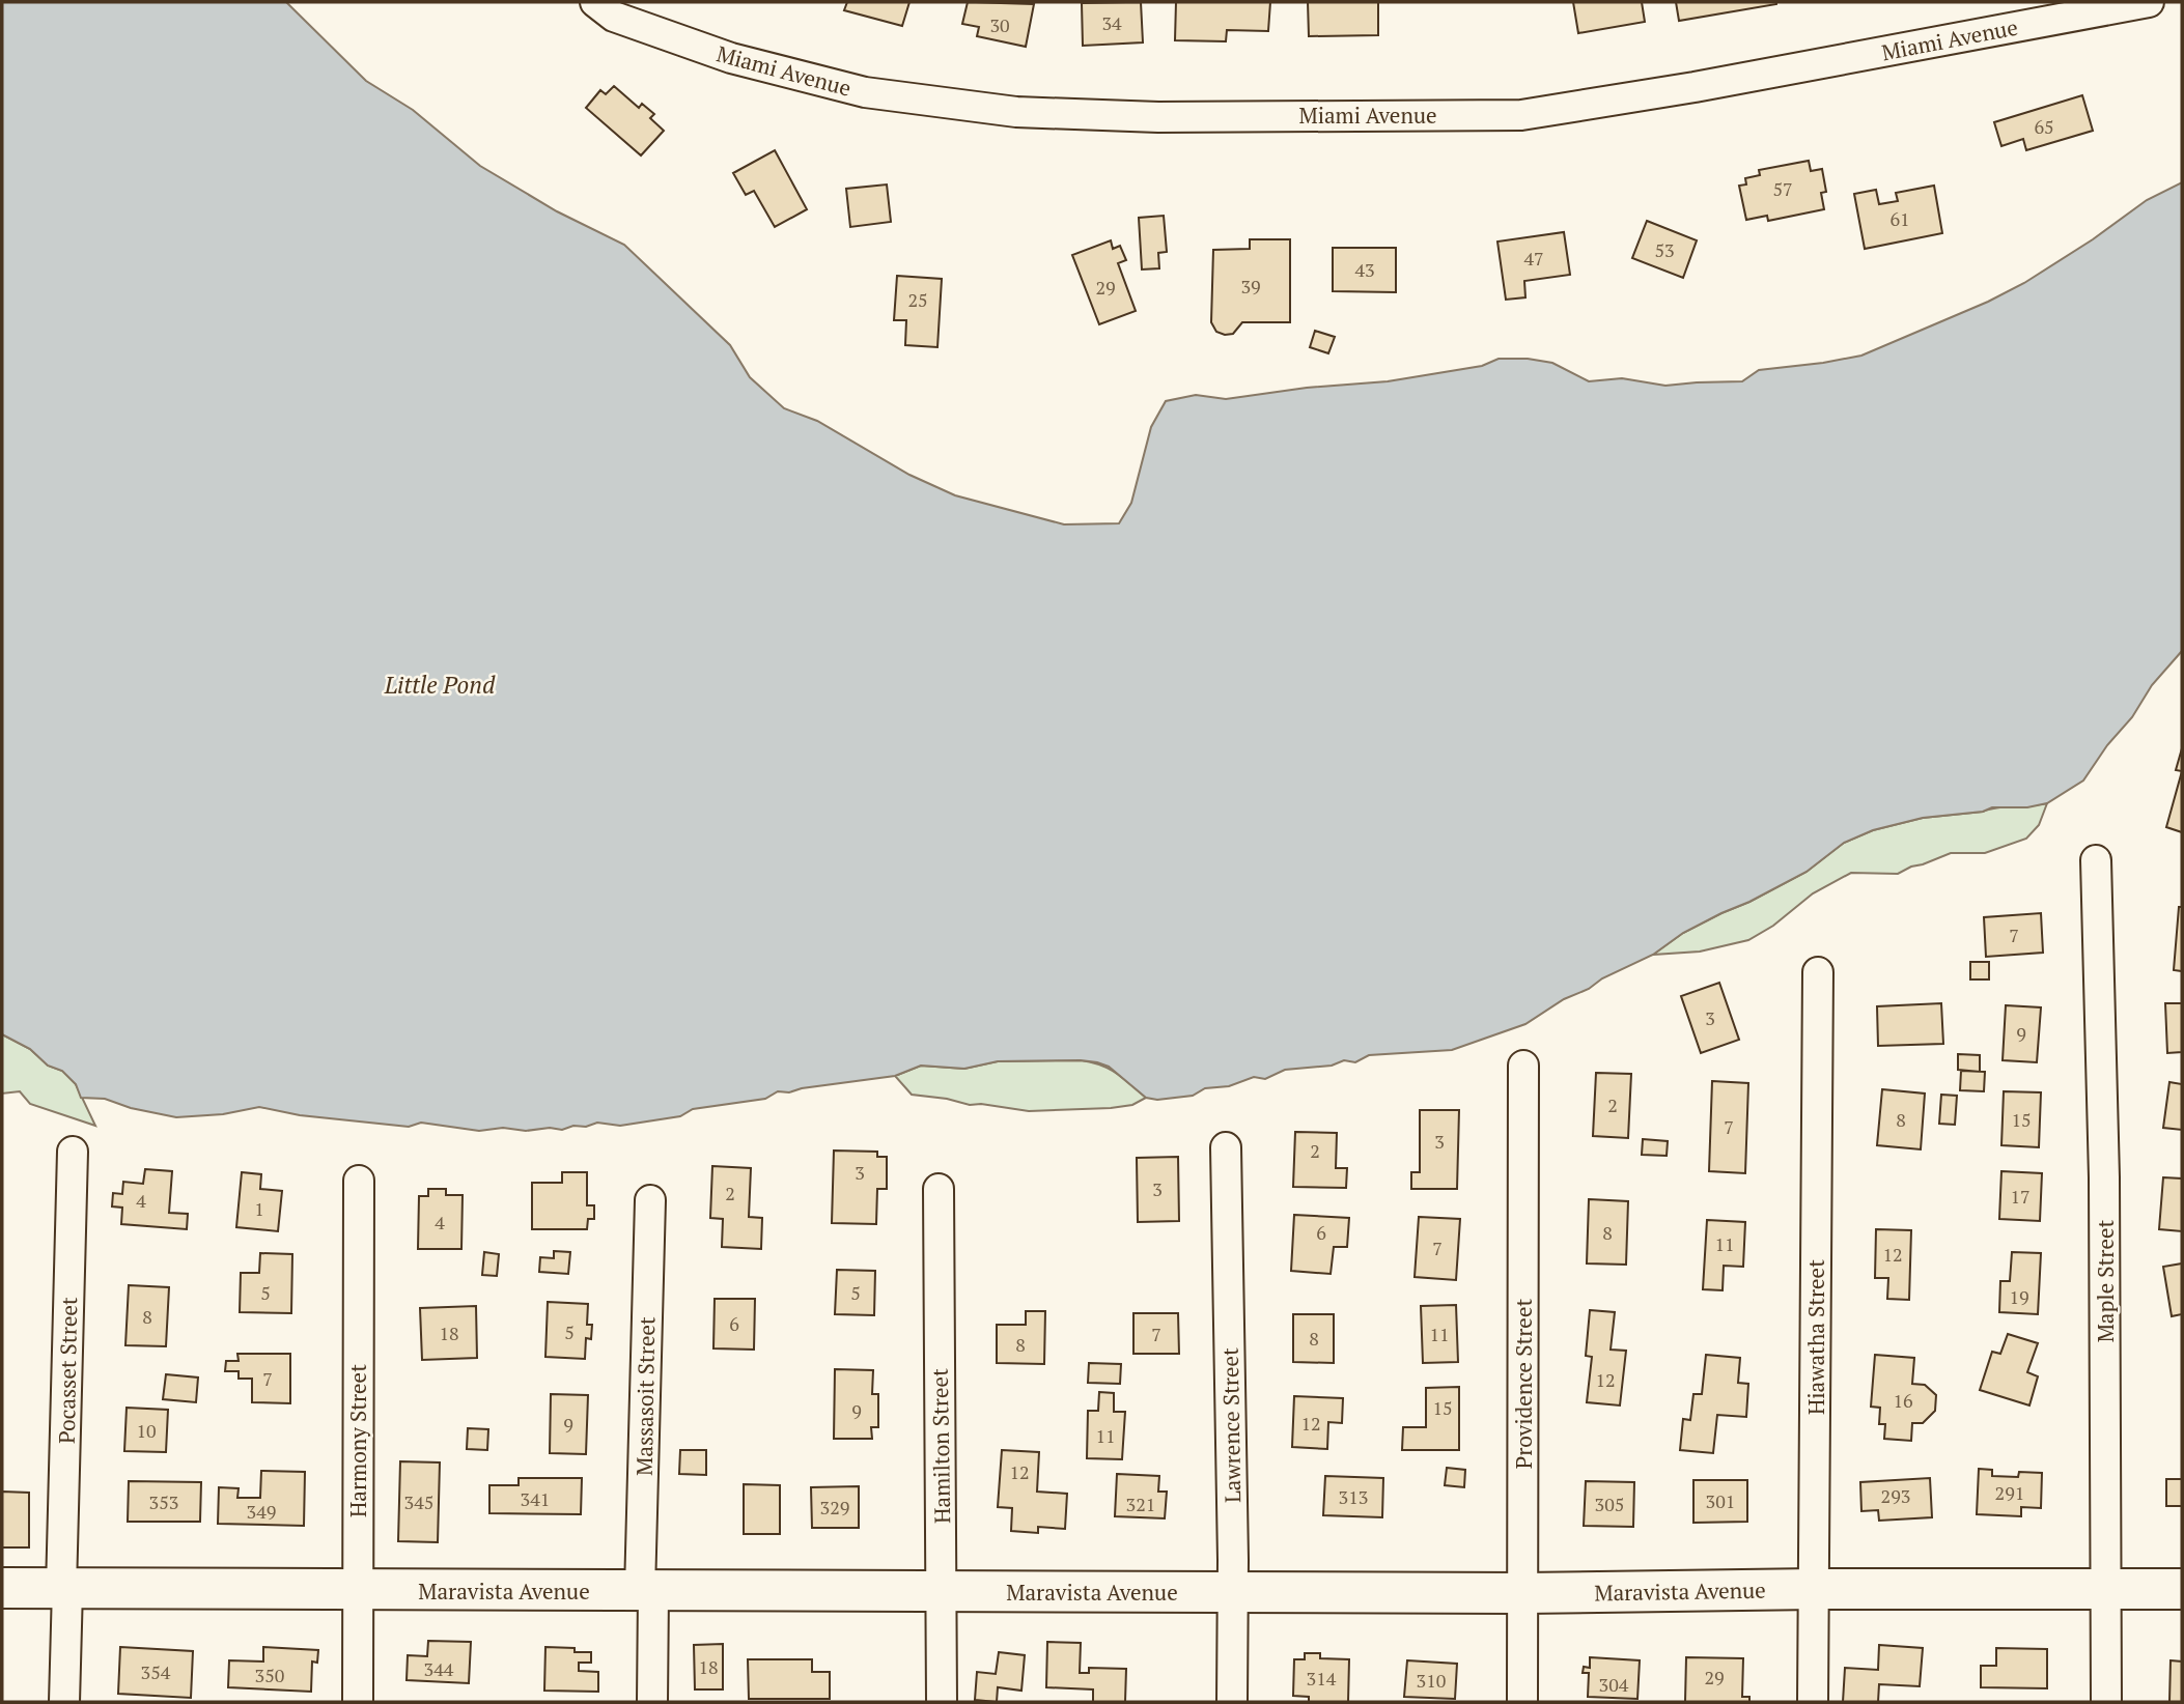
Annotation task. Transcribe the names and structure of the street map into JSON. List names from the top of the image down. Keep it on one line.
{"streets":{"main road":["Maravista Avenue"],"street":["Miami Avenue","Maple Street","Hiawatha Street","Pocasset Street","Providence Street","Massasoit Street","Lawrence Street","Harmony Street","Hamilton Street"]},"crossings":[["Maple Street","Maravista Avenue"],["Hiawatha Street","Maravista Avenue"],["Pocasset Street","Maravista Avenue"],["Providence Street","Maravista Avenue"],["Massasoit Street","Maravista Avenue"],["Lawrence Street","Maravista Avenue"],["Harmony Street","Maravista Avenue"],["Hamilton Street","Maravista Avenue"]],"water":["Little Pond"],"house_numbers":["34","30","65","57","61","53","47","43","39","29","25","7","3","9","2","8","15","7","3","2","3","3","2","17","4","1","4","6","8","11","7","12","5","5","19","8","6","5","18","7","11","8","8","7","12","16","15","9","12","9","10","11","12","291","293","313","341","301","353","345","321","305","329","349","18","344","354","350","29","314","310","304"]}
